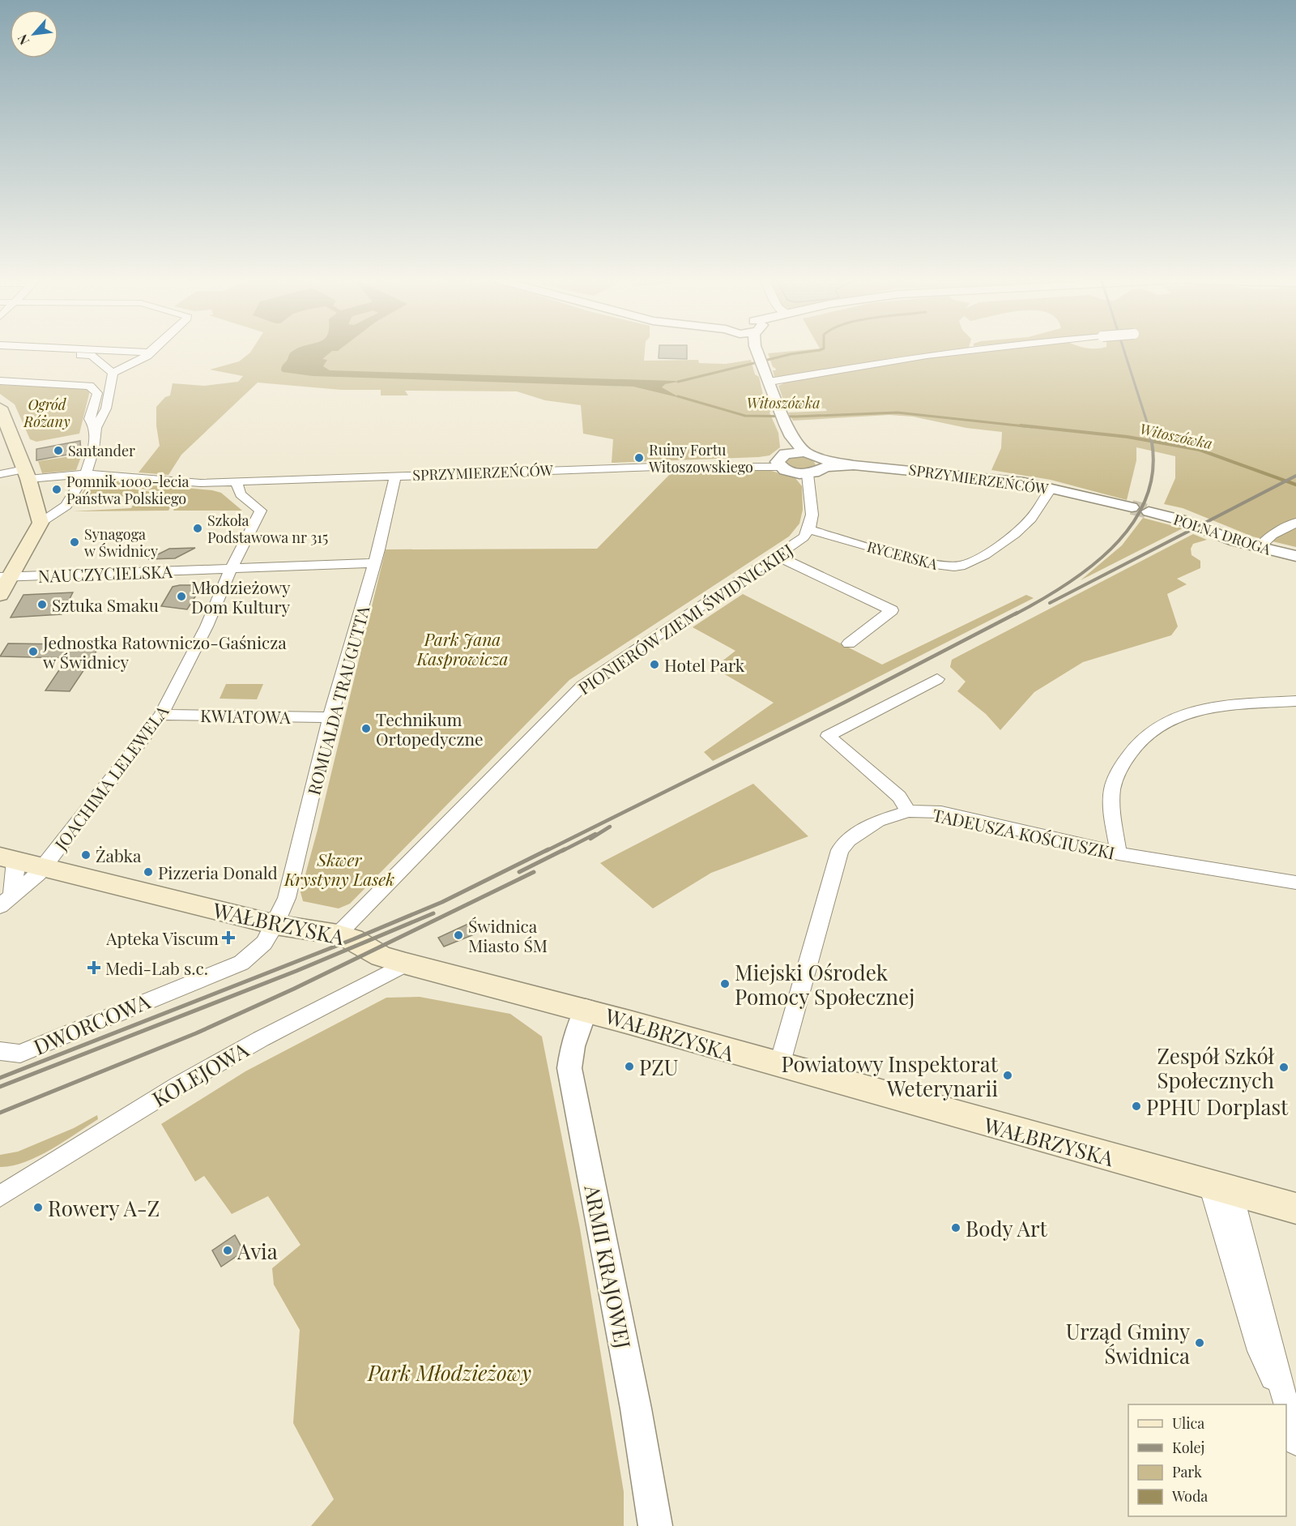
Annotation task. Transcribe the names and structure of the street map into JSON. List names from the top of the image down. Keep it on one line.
{"streets":{"main road":["WAŁBRZYSKA"],"street":["SPRZYMIERZEŃCÓW","POLNA DROGA","RYCERSKA","NAUCZYCIELSKA","PIONIERÓW ZIEMI ŚWIDNICKIEJ","ROMUALDA TRAUGUTTA","KWIATOWA","JOACHIMA LELEWELA","TADEUSZA KOŚCIUSZKI","DWORCOWA","KOLEJOWA","ARMII KRAJOWEJ"]},"crossings":[["SPRZYMIERZEŃCÓW","RYCERSKA"],["SPRZYMIERZEŃCÓW","ROMUALDA TRAUGUTTA"],["SPRZYMIERZEŃCÓW","JOACHIMA LELEWELA"],["RYCERSKA","PIONIERÓW ZIEMI ŚWIDNICKIEJ"],["NAUCZYCIELSKA","ROMUALDA TRAUGUTTA"],["NAUCZYCIELSKA","JOACHIMA LELEWELA"],["PIONIERÓW ZIEMI ŚWIDNICKIEJ","WAŁBRZYSKA"],["ROMUALDA TRAUGUTTA","KWIATOWA"],["ROMUALDA TRAUGUTTA","WAŁBRZYSKA"],["ROMUALDA TRAUGUTTA","DWORCOWA"],["KWIATOWA","JOACHIMA LELEWELA"],["JOACHIMA LELEWELA","WAŁBRZYSKA"],["TADEUSZA KOŚCIUSZKI","WAŁBRZYSKA"],["WAŁBRZYSKA","DWORCOWA"],["WAŁBRZYSKA","KOLEJOWA"],["WAŁBRZYSKA","ARMII KRAJOWEJ"]],"water":["Witoszówka"],"parks":["Ogród Różany","Park Jana Kasprowicza","Skwer Krystyny Lasek","Park Młodzieżowy"],"places":{"other":["Santander","Ruiny Fortu Witoszowskiego","Pomnik 1000-lecia Państwa Polskiego","Szkoła Podstawowa nr 315","Synagoga w Świdnicy","Młodzieżowy Dom Kultury","Sztuka Smaku","Jednostka Ratowniczo-Gaśnicza w Świdnicy","Hotel Park","Technikum Ortopedyczne","Żabka","Pizzeria Donald","Świdnica Miasto ŚM","Miejski Ośrodek Pomocy Społecznej","PZU","Zespół Szkół Społecznych","Powiatowy Inspektorat Weterynarii","PPHU Dorplast","Rowery A-Z","Body Art","Avia","Urząd Gminy Świdnica"],"health":["Apteka Viscum","Medi-Lab s.c."]},"legend":["Ulica","Kolej","Park","Woda"],"north":"bottom left"}
